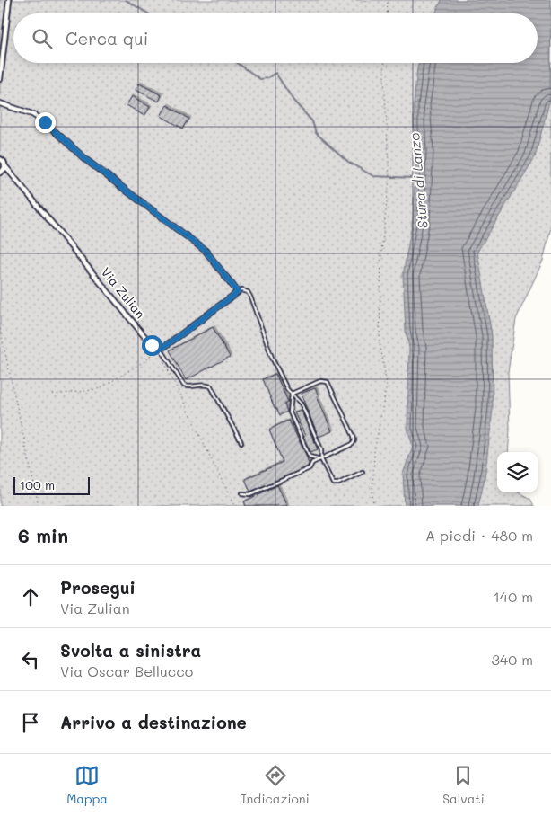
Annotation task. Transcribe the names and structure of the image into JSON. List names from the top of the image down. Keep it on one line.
{"streets":{"street":["Via Zulian"]},"water":["Stura di Lanzo"],"scale_bar":"100 m","page":{"search":"Cerca qui","scale":"100 m","heading":["6 min","A piedi · 480 m"],"list":[["Prosegui","Via Zulian","140 m"],["Svolta a sinistra","Via Oscar Bellucco","340 m"],"Arrivo a destinazione"],"nav":["Mappa","Indicazioni","Salvati"]}}
